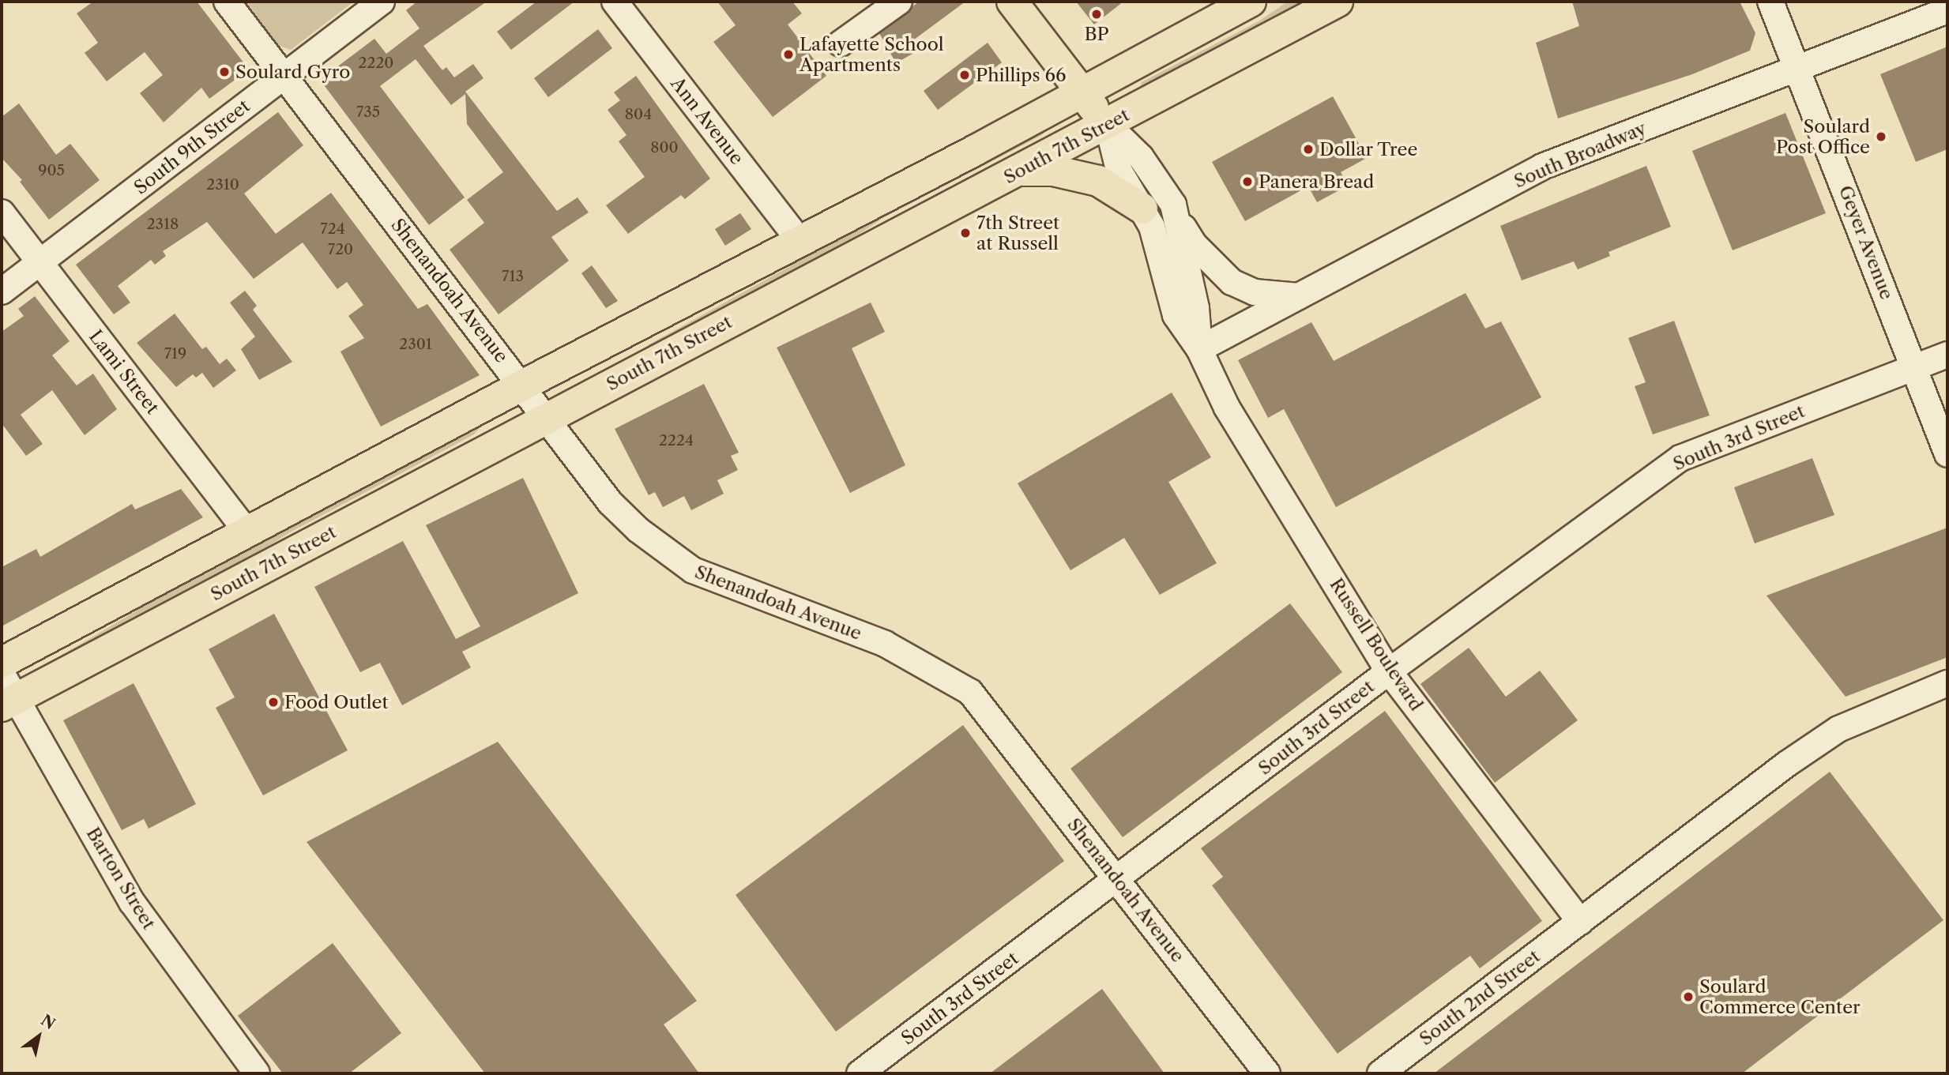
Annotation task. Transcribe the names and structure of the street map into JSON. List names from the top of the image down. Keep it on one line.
{"streets":{"main road":["South 7th Street","Russell Boulevard"],"street":["Ann Avenue","South 9th Street","South Broadway","Geyer Avenue","Shenandoah Avenue","Lami Street","South 3rd Street","Barton Street","South 2nd Street"]},"crossings":[["South 7th Street","Shenandoah Avenue"],["South 7th Street","Russell Boulevard"],["South 7th Street","Barton Street"],["South 9th Street","Shenandoah Avenue"],["South 9th Street","Lami Street"],["South Broadway","Geyer Avenue"],["South Broadway","Russell Boulevard"],["Geyer Avenue","South 3rd Street"],["Shenandoah Avenue","South 3rd Street"],["South 3rd Street","Russell Boulevard"],["Russell Boulevard","South 2nd Street"]],"places":["BP","Lafayette School Apartments","Soulard Gyro","Phillips 66","Soulard Post Office","Dollar Tree","Panera Bread","7th Street at Russell","Food Outlet","Soulard Commerce Center"],"house_numbers":["2220","735","804","800","905","2310","2318","724","720","713","2301","719","2224"],"north":"top right"}
